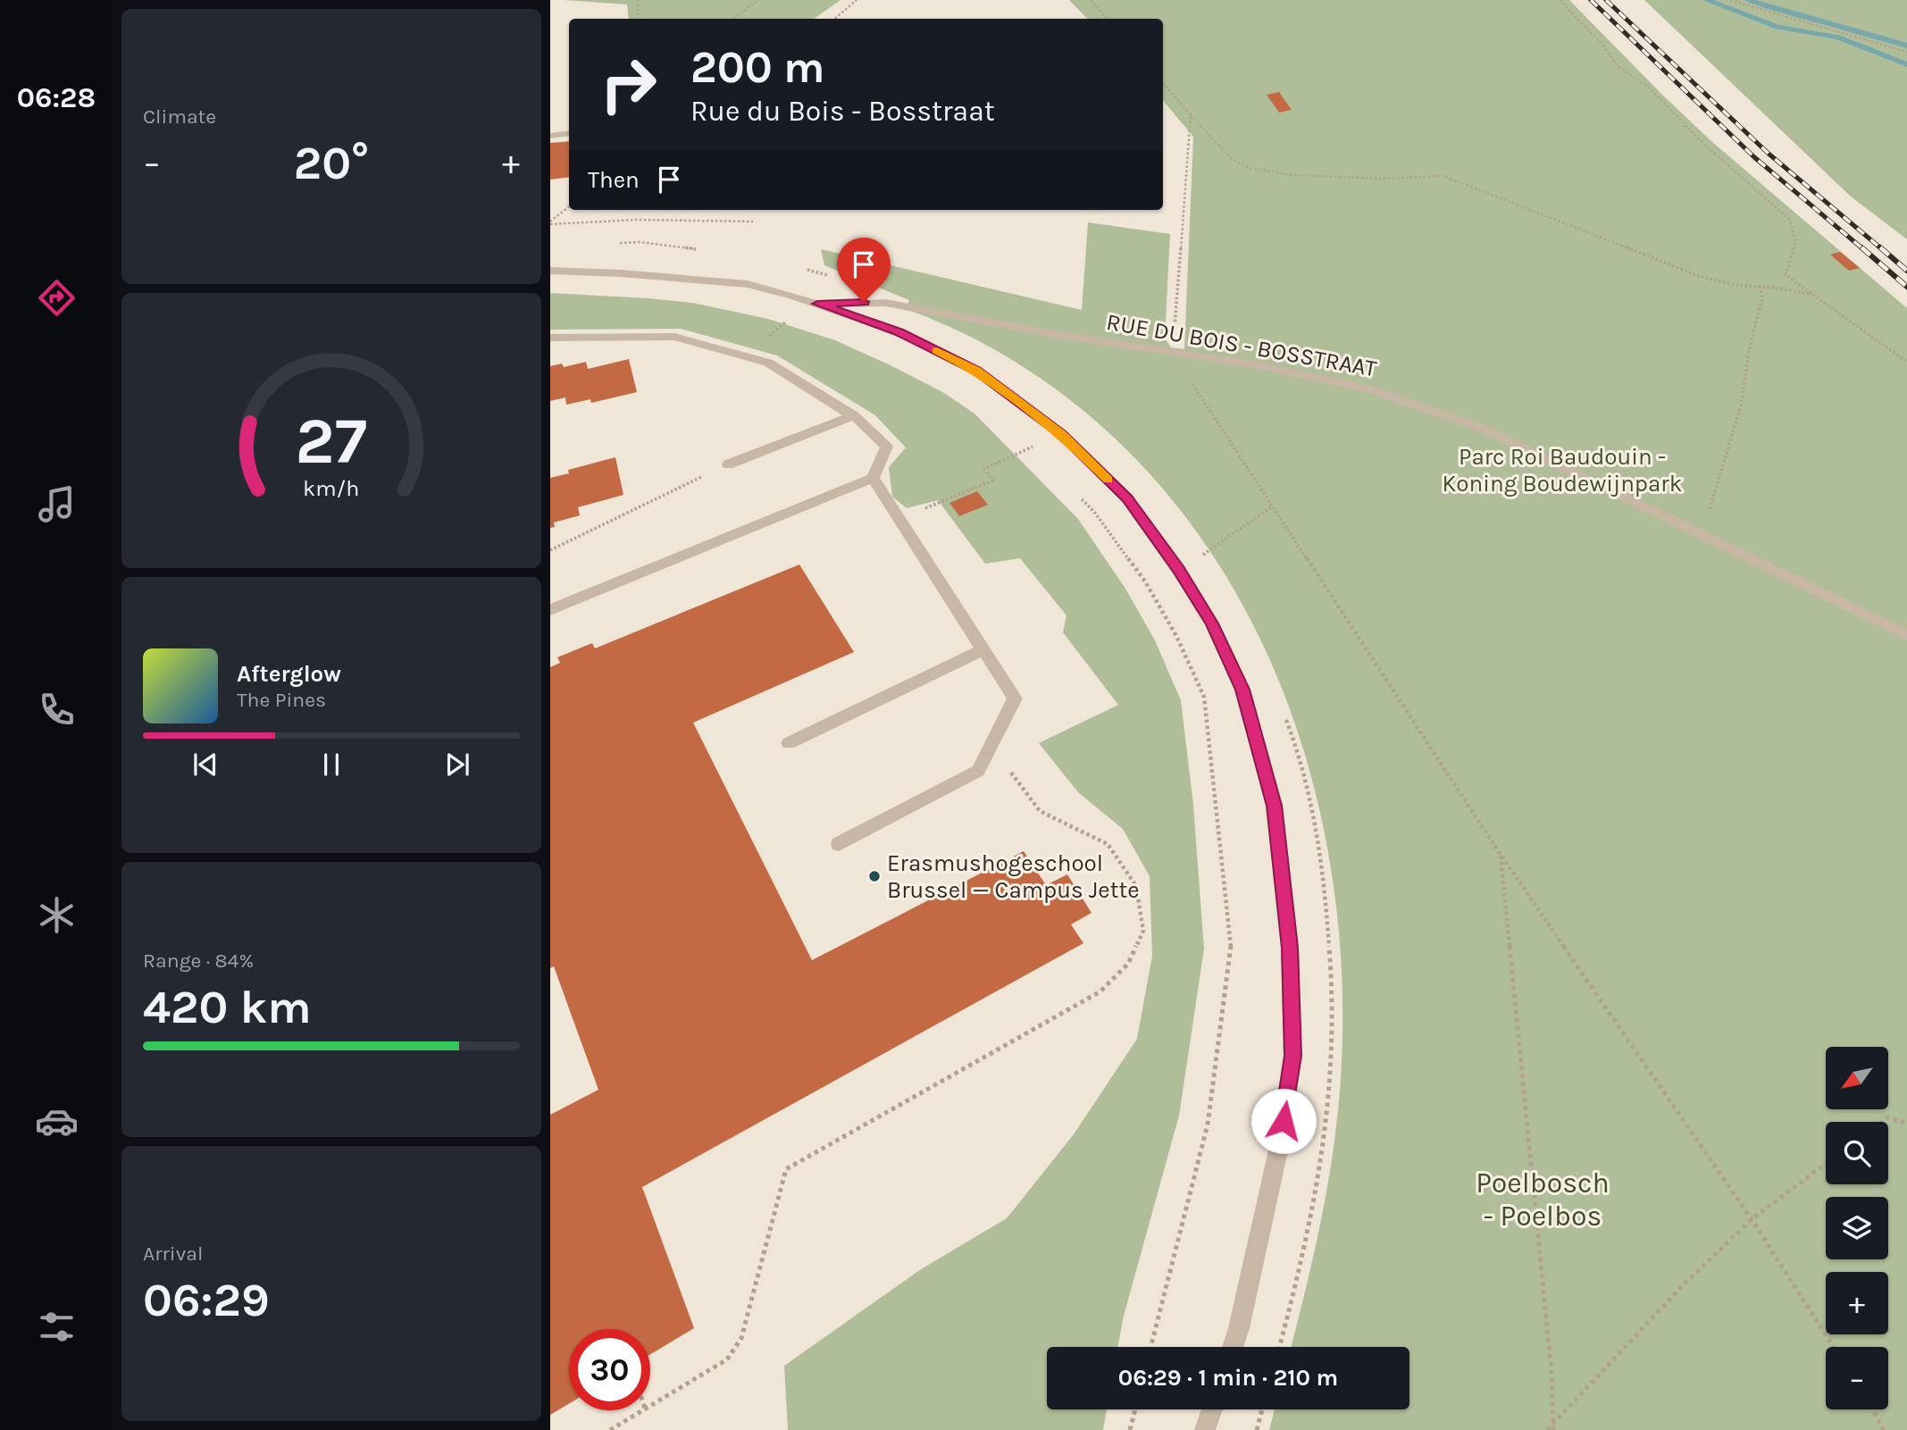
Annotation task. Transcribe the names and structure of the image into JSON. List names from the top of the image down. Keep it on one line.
{"streets":{"street":["RUE DU BOIS - BOSSTRAAT"]},"parks":["Parc Roi Baudouin - Koning Boudewijnpark","Poelbosch - Poelbos"],"places":["Erasmushogeschool Brussel — Campus Jette"],"north":"bottom left","page":{"tabs":"06:28","tile":["Climate",["Range · 84%","420 km"],["Arrival","06:29"]],"turn":["200 m","Rue du Bois - Bosstraat"],"heat":["−","20°","+"],"then":"Then","song":["Afterglow","The Pines"],"map_buttons":["+","−"],"limit":"30","trip":"06:29 · 1 min · 210 m","gauge":["27","km/h"]}}
